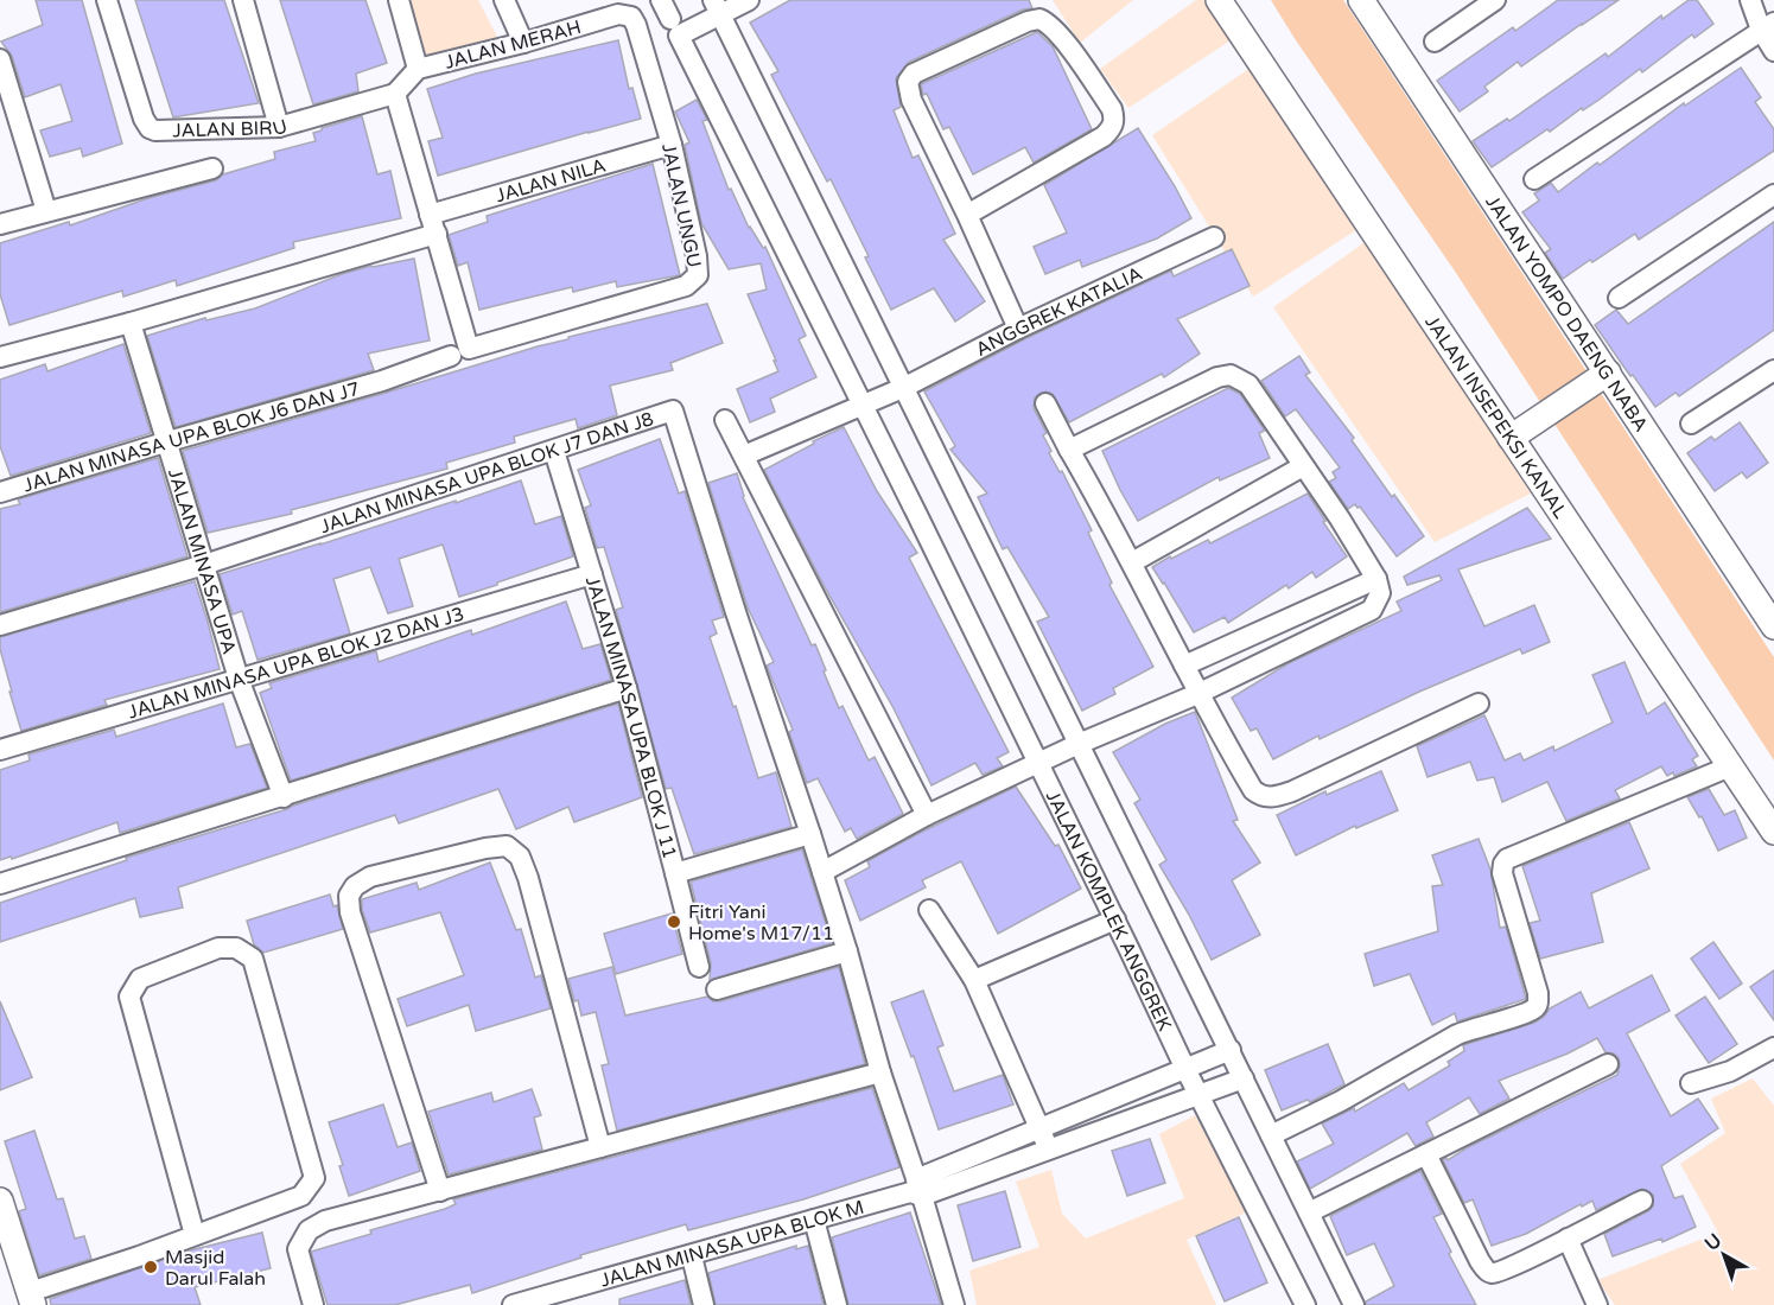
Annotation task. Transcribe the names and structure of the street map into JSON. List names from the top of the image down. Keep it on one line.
{"streets":{"street":["JALAN MERAH","JALAN BIRU","JALAN NILA","JALAN UNGU","ANGGREK KATALIA","JALAN YOMPO DAENG NABA","JALAN INSEPEKSI KANAL","JALAN MINASA UPA BLOK J6 DAN J7","JALAN MINASA UPA BLOK J7 DAN J8","JALAN MINASA UPA","JALAN MINASA UPA BLOK J2 DAN J3","JALAN MINASA UPA BLOK J 11","JALAN KOMPLEK ANGGREK","JALAN MINASA UPA BLOK M"]},"crossings":[["JALAN MERAH","JALAN BIRU"],["JALAN MERAH","JALAN UNGU"],["JALAN NILA","JALAN UNGU"],["JALAN UNGU","JALAN MINASA UPA BLOK J6 DAN J7"],["ANGGREK KATALIA","JALAN KOMPLEK ANGGREK"],["JALAN MINASA UPA BLOK J6 DAN J7","JALAN MINASA UPA"],["JALAN MINASA UPA BLOK J7 DAN J8","JALAN MINASA UPA"],["JALAN MINASA UPA BLOK J7 DAN J8","JALAN MINASA UPA BLOK J 11"],["JALAN MINASA UPA","JALAN MINASA UPA BLOK J2 DAN J3"],["JALAN MINASA UPA BLOK J2 DAN J3","JALAN MINASA UPA BLOK J 11"]],"places":["Fitri Yani Home's M17/11","Masjid Darul Falah"],"north":"top left"}
